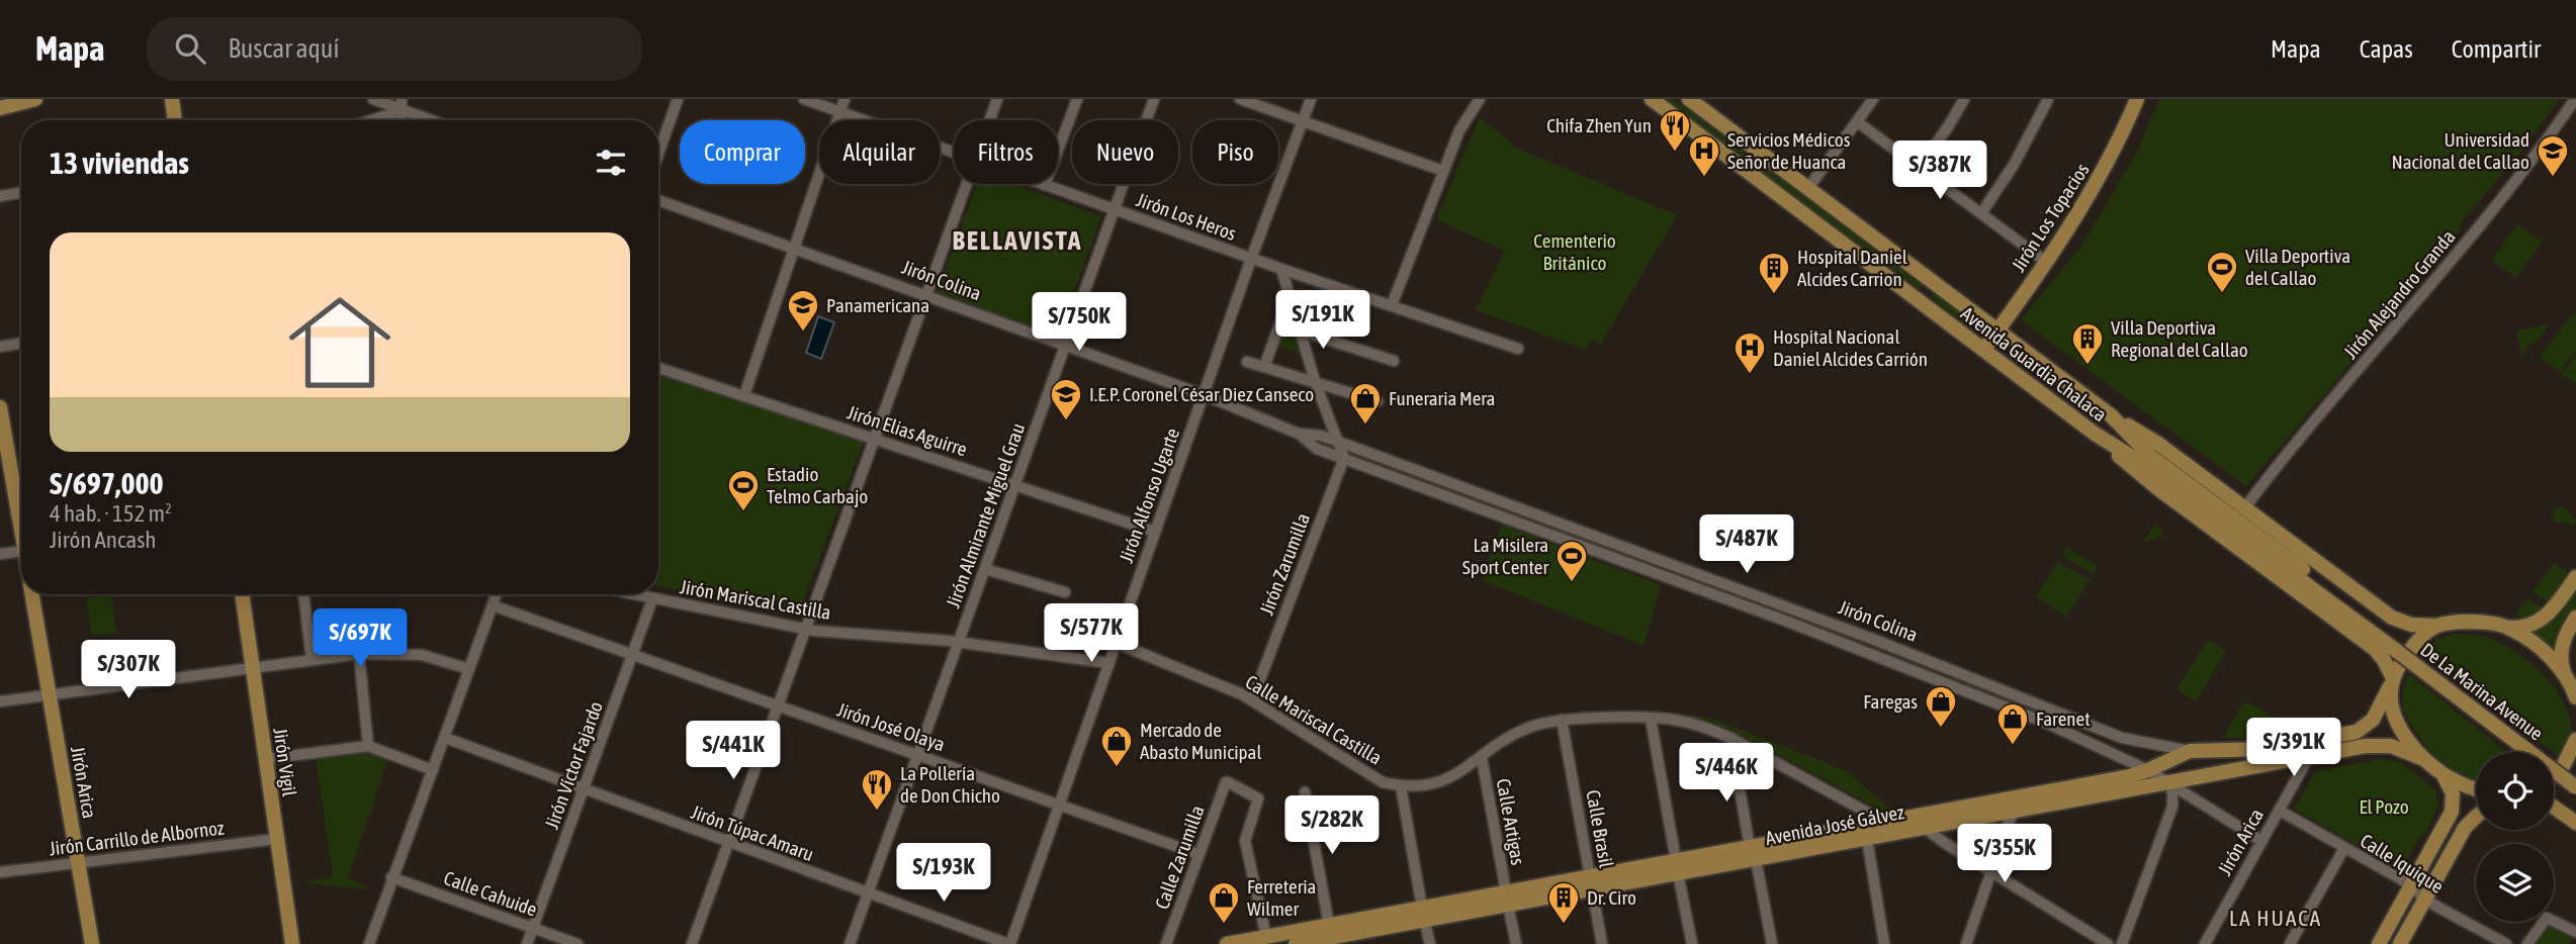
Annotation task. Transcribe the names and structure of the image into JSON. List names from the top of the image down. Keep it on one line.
{"streets":{"main road":["Jirón Los Topacios","Jirón Colina","Avenida Guardia Chalaca","De La Marina Avenue","Jirón Vigil","Jirón Arica","Avenida José Gálvez"],"street":["Jirón Los Heros","Jirón Alejandro Granda","Jirón Elias Aguirre","Jirón Alfonso Ugarte","Jirón Almirante Miguel Grau","Jirón Zarumilla","Jirón Mariscal Castilla","Calle Mariscal Castilla","Jirón José Olaya","Jirón Víctor Fajardo","Calle Artigas","Calle Brasil","Jirón Túpac Amaru","Jirón Carrillo de Albornoz","Calle Zarumilla","Calle Iquique","Calle Cahuide"]},"crossings":[["Jirón Los Heros","Jirón Alfonso Ugarte"],["Jirón Los Heros","Jirón Almirante Miguel Grau"],["Jirón Los Topacios","Avenida Guardia Chalaca"],["Jirón Colina","Jirón Alfonso Ugarte"],["Jirón Colina","Jirón Almirante Miguel Grau"],["Jirón Colina","Jirón Zarumilla"],["Jirón Colina","Avenida José Gálvez"],["Avenida Guardia Chalaca","De La Marina Avenue"],["Jirón Elias Aguirre","Jirón Alfonso Ugarte"],["Jirón Elias Aguirre","Jirón Almirante Miguel Grau"],["Jirón Alfonso Ugarte","Jirón Mariscal Castilla"],["Jirón Alfonso Ugarte","Calle Mariscal Castilla"],["Jirón Alfonso Ugarte","Jirón José Olaya"],["Jirón Alfonso Ugarte","Jirón Túpac Amaru"],["Jirón Almirante Miguel Grau","Jirón Mariscal Castilla"],["Jirón Almirante Miguel Grau","Jirón José Olaya"],["Jirón Almirante Miguel Grau","Jirón Túpac Amaru"],["Jirón Zarumilla","Calle Mariscal Castilla"],["Jirón Mariscal Castilla","Jirón Víctor Fajardo"],["Calle Mariscal Castilla","Calle Artigas"],["Calle Mariscal Castilla","Avenida José Gálvez"],["Calle Mariscal Castilla","Calle Brasil"],["Jirón José Olaya","Jirón Víctor Fajardo"],["Jirón José Olaya","Calle Zarumilla"],["Jirón Vigil","Jirón Carrillo de Albornoz"],["Jirón Víctor Fajardo","Jirón Túpac Amaru"],["Jirón Víctor Fajardo","Calle Cahuide"],["Jirón Arica","Avenida José Gálvez"],["Jirón Arica","Jirón Carrillo de Albornoz"],["Jirón Arica","Calle Iquique"],["Calle Artigas","Avenida José Gálvez"],["Avenida José Gálvez","Calle Brasil"],["Avenida José Gálvez","Calle Zarumilla"]],"districts":["BELLAVISTA","LA HUACA"],"parks":["Cementerio Británico","El Pozo"],"places":{"restaurant":["Chifa Zhen Yun","La Pollería de Don Chicho"],"hospital":["Servicios Médicos Señor de Huanca","Hospital Nacional Daniel Alcides Carrión"],"school or university":["Universidad Nacional del Callao","Panamericana","I.E.P. Coronel César Diez Canseco"],"sports":["Villa Deportiva del Callao","Estadio Telmo Carbajo","La Misilera Sport Center"],"building":["Hospital Daniel Alcides Carrion","Villa Deportiva Regional del Callao","Dr. Ciro"],"shop":["Funeraria Mera","Faregas","Farenet","Mercado de Abasto Municipal","Ferreteria Wilmer"]},"page":{"header":"Mapa","search":"Buscar aquí","nav":["Mapa","Capas","Compartir"],"chip":["Comprar","Alquilar","Filtros","Nuevo","Piso"],"heading":"13 viviendas","price":["S/387K","S/191K","S/750K","S/487K","S/577K","S/697K","S/307K","S/391K","S/441K","S/446K","S/282K","S/355K","S/193K"],"list":[{"name":"S/697,000","note":"4 hab. · 152 m² · Jirón Ancash"}]}}
